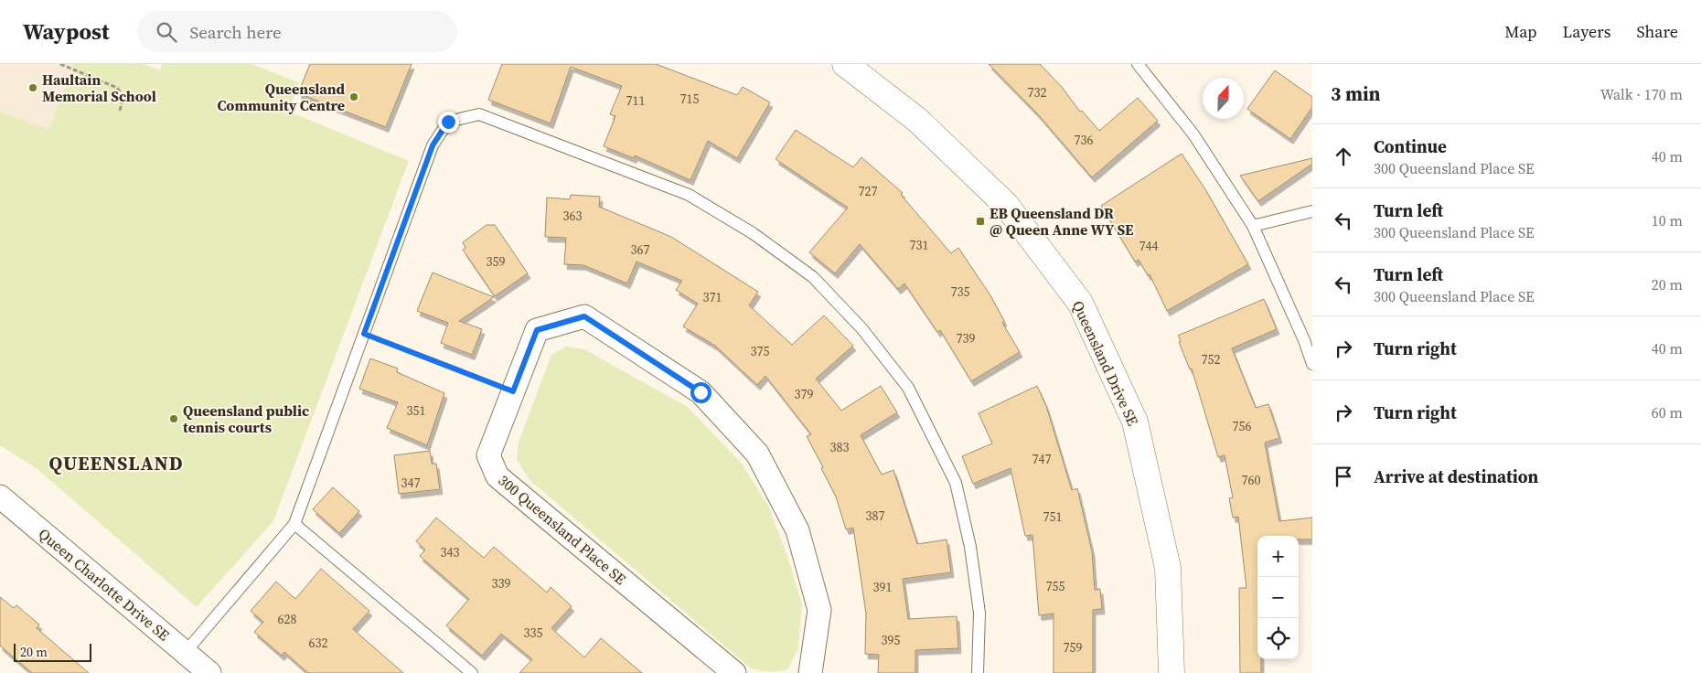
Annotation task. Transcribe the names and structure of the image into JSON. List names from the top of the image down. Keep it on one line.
{"streets":{"street":["Queensland Drive SE","300 Queensland Place SE","Queen Charlotte Drive SE"]},"districts":["QUEENSLAND"],"places":{"other":["Haultain Memorial School","Queensland Community Centre","Queensland public tennis courts"],"transit":["EB Queensland DR @ Queen Anne WY SE"]},"house_numbers":["732","715","711","736","727","363","731","744","367","359","735","371","739","375","752","379","351","756","383","747","760","347","387","751","343","339","755","391","628","335","395","632","759"],"scale_bar":"20 m","north":"top","page":{"header":"Waypost","search":"Search here","nav":["Map","Layers","Share"],"heading":["3 min","Walk · 170 m"],"list":[["Continue","300 Queensland Place SE","40 m"],["Turn left","300 Queensland Place SE","10 m"],["Turn left","300 Queensland Place SE","20 m"],["Turn right","40 m"],["Turn right","60 m"],"Arrive at destination"],"map_buttons":["+","−"],"scale":"20 m"}}
